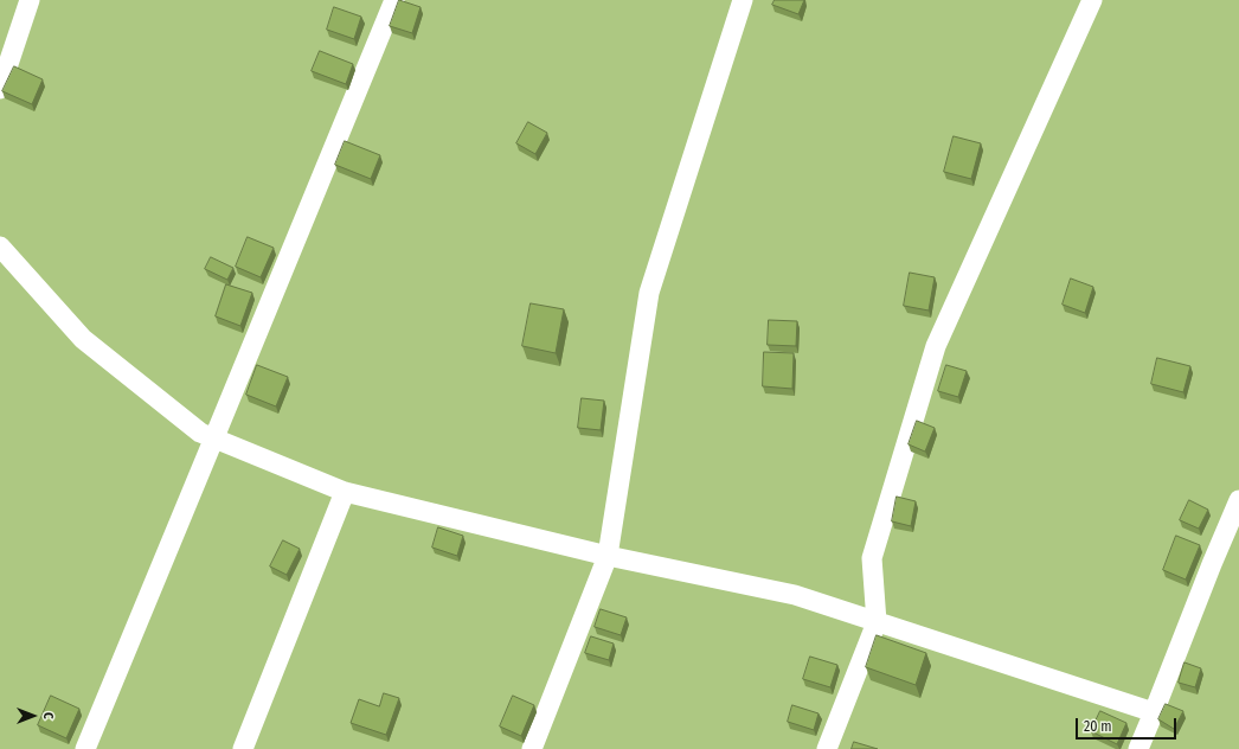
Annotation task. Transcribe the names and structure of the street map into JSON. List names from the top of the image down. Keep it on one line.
{"scale_bar":"20 m","north":"right"}
